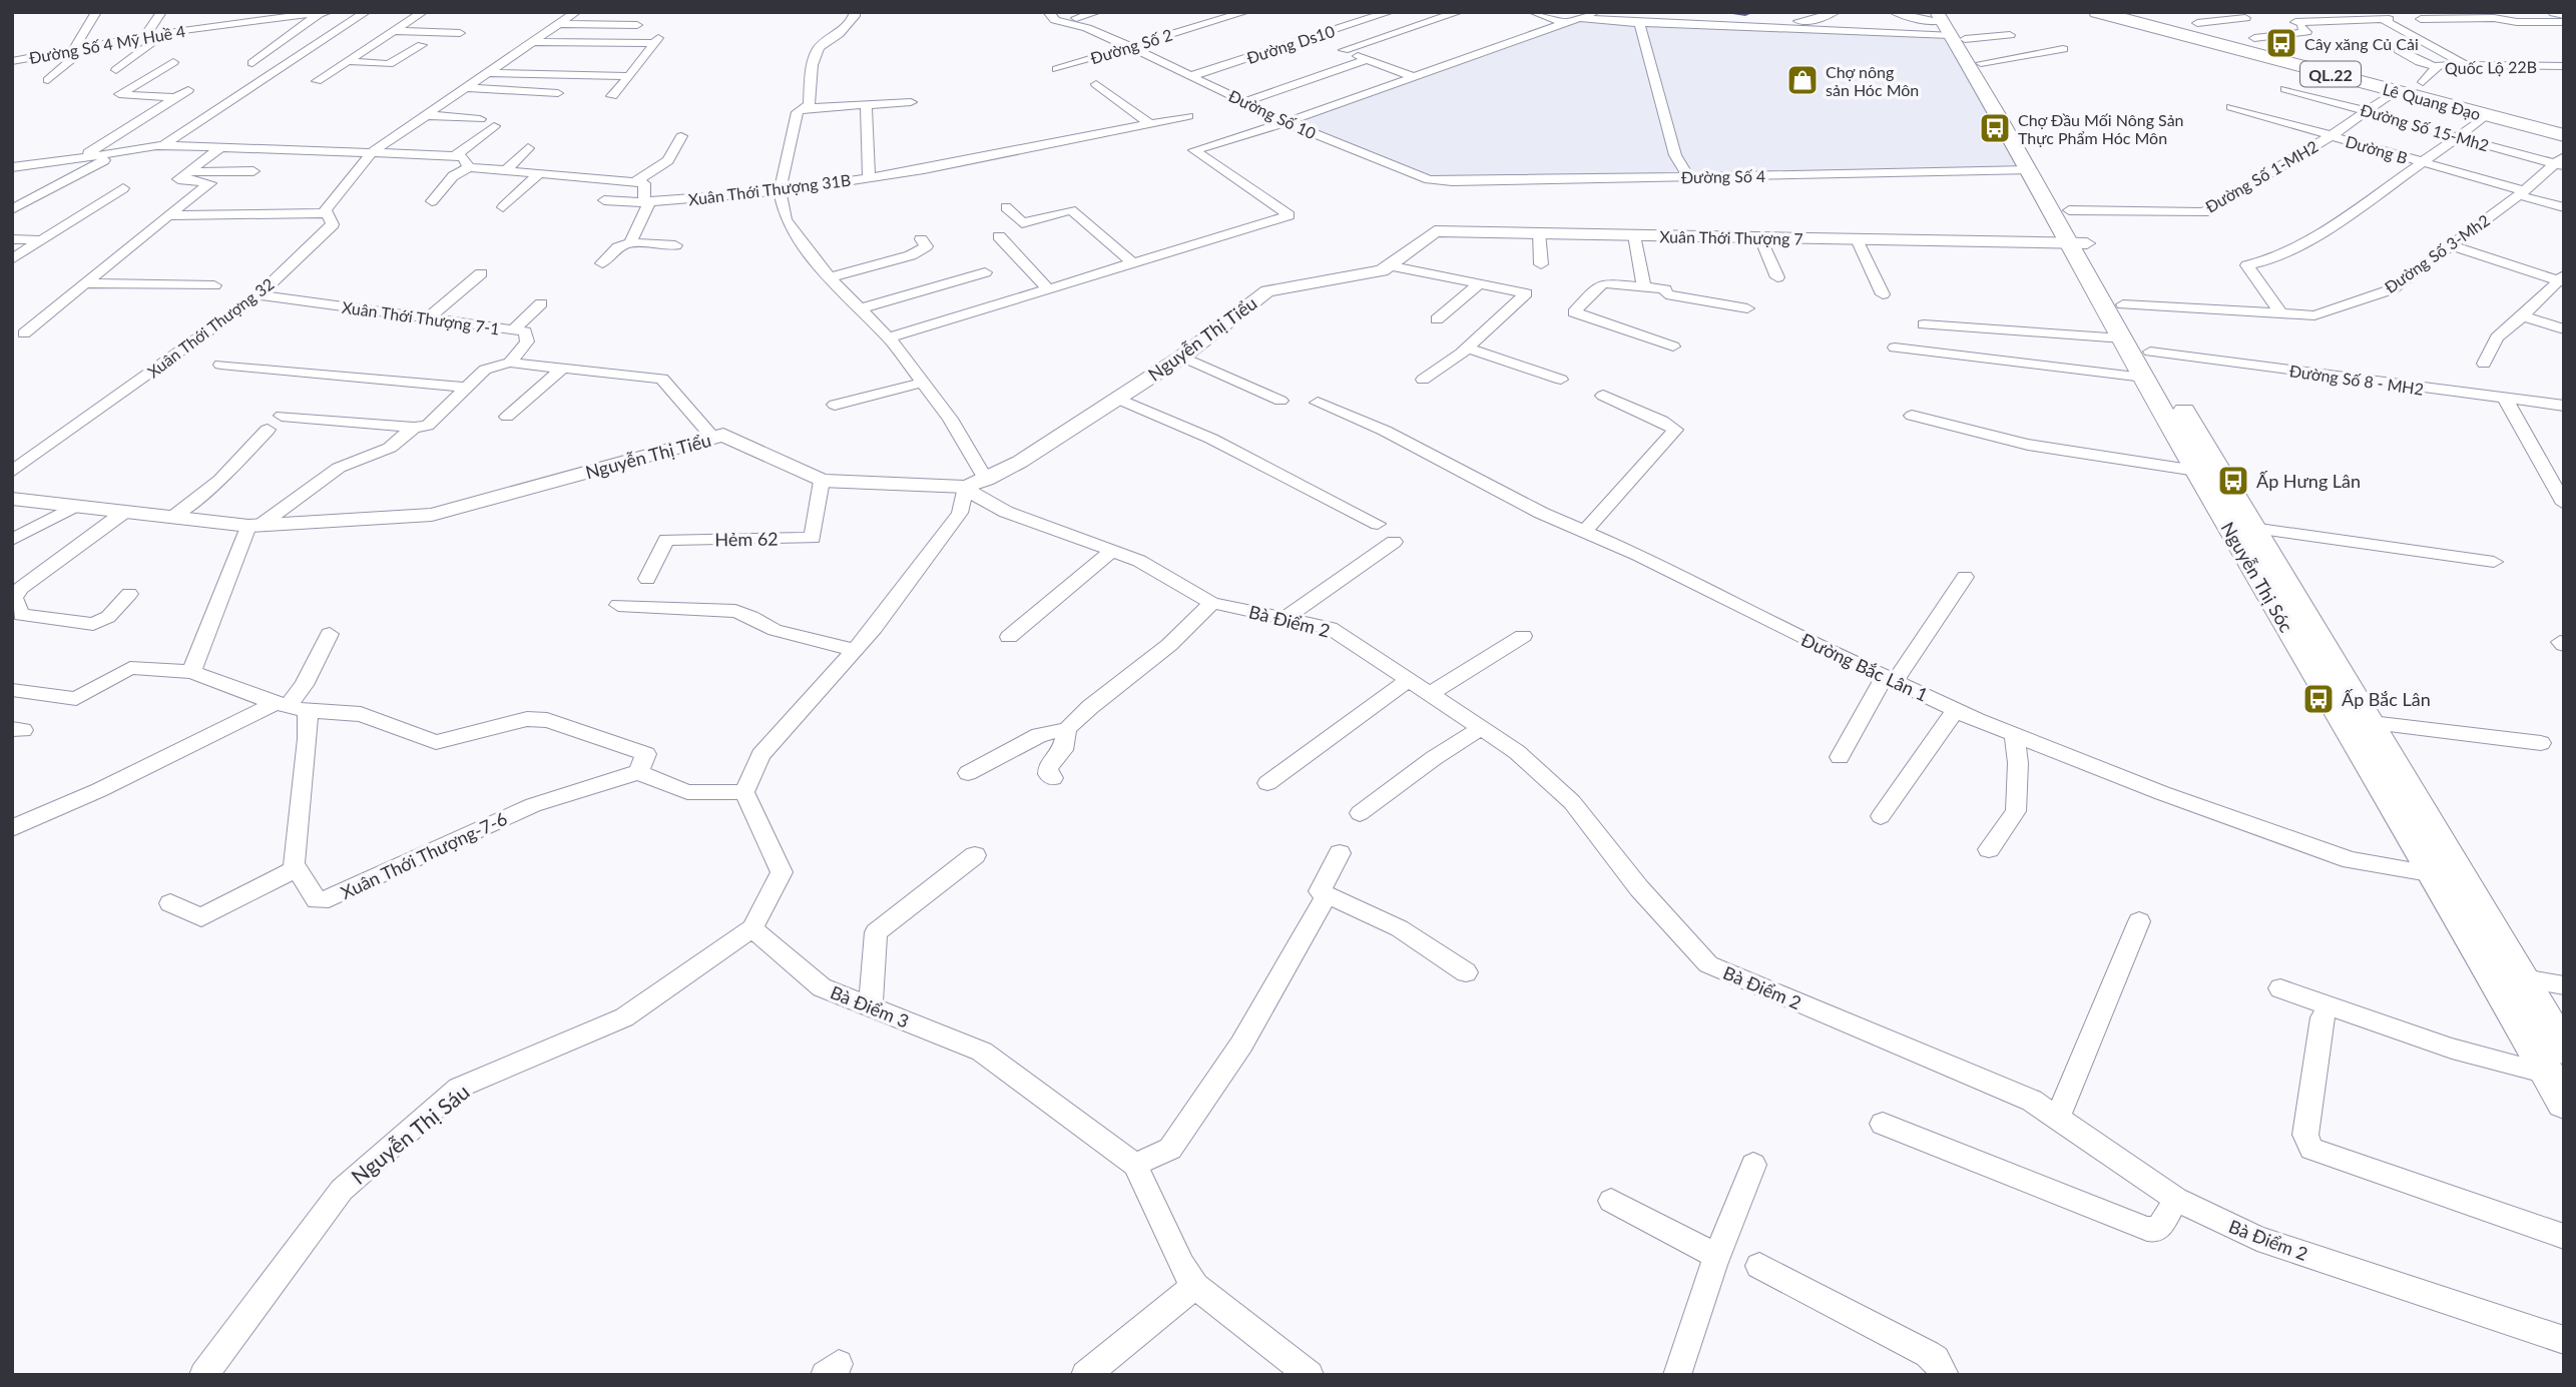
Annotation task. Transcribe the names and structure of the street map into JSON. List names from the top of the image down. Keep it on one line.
{"streets":{"highway":["QL.22","Lê Quang Đạo"],"main road":["Nguyễn Thị Sóc"],"street":["Đường Số 4 Mỹ Huề 4","Đường Ds10","Đường Số 2","Quốc Lộ 22B","Đường Số 10","Đường Số 15-Mh2","Dường B","Đường Số 4","Đường Số 1-MH2","Xuân Thới Thượng 31B","Xuân Thới Thượng 7","Đường Số 3-Mh2","Xuân Thới Thượng 7-1","Xuân Thới Thượng 32","Nguyễn Thị Tiểu","Đường Số 8 - MH2","Hẻm 62","Bà Điểm 2","Đường Bắc Lân 1","Xuân Thới Thượng-7-6","Bà Điểm 3","Nguyễn Thị Sáu"]},"crossings":[["Đường Ds10","Đường Số 10"],["Đường Số 2","Đường Số 10"],["Quốc Lộ 22B","Lê Quang Đạo"],["Lê Quang Đạo","Đường Số 1-MH2"],["Đường Số 10","Đường Số 4"],["Đường Số 15-Mh2","Đường Số 1-MH2"],["Đường Số 15-Mh2","Đường Số 3-Mh2"],["Dường B","Đường Số 1-MH2"],["Dường B","Đường Số 3-Mh2"],["Đường Số 4","Nguyễn Thị Sóc"],["Đường Số 1-MH2","Nguyễn Thị Sóc"],["Xuân Thới Thượng 7","Nguyễn Thị Tiểu"],["Xuân Thới Thượng 7","Nguyễn Thị Sóc"],["Đường Số 3-Mh2","Nguyễn Thị Sóc"],["Xuân Thới Thượng 7-1","Xuân Thới Thượng 32"],["Nguyễn Thị Tiểu","Hẻm 62"],["Nguyễn Thị Tiểu","Bà Điểm 2"],["Đường Số 8 - MH2","Nguyễn Thị Sóc"],["Nguyễn Thị Sóc","Đường Bắc Lân 1"],["Bà Điểm 3","Nguyễn Thị Sáu"]],"places":{"bus stop":["Cây xăng Củ Cải","Chợ Đầu Mối Nông Sản Thực Phẩm Hóc Môn","Ấp Hưng Lân","Ấp Bắc Lân"],"shop":["Chợ nông sản Hóc Môn"]}}
